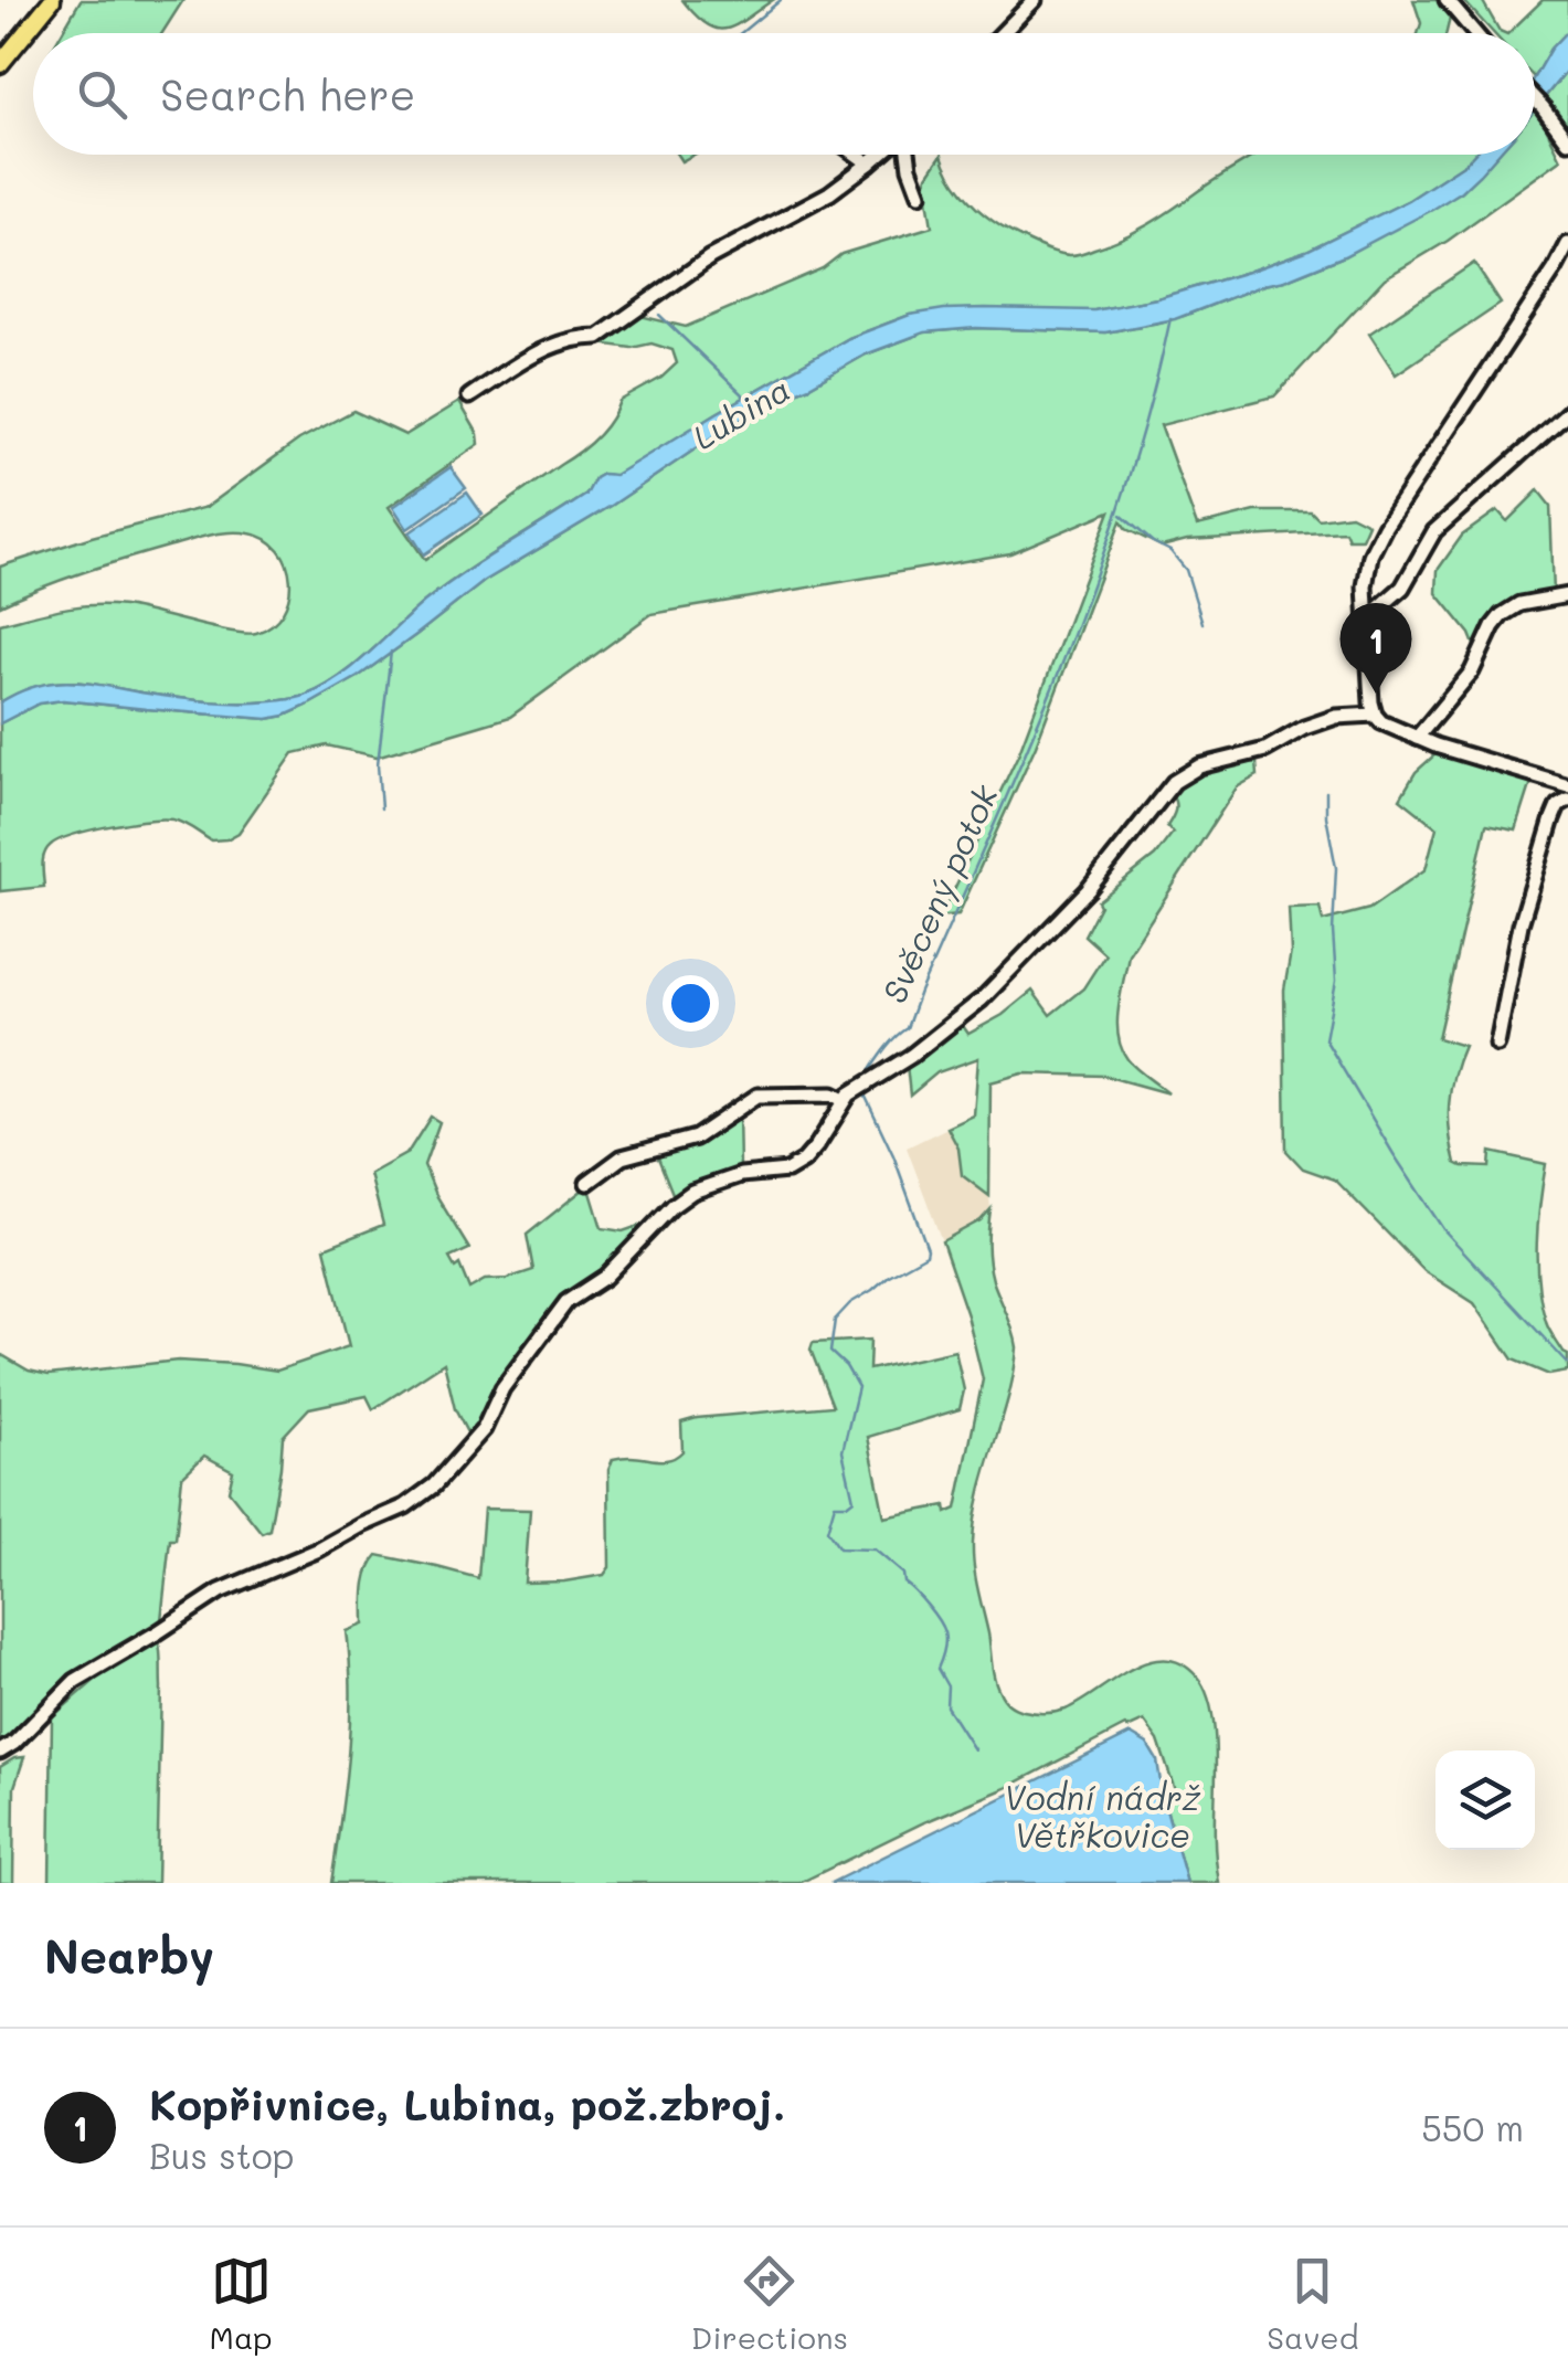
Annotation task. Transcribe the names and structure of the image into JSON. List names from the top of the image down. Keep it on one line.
{"water":["Lubina","Svěcený potok","Vodní nádrž Větřkovice"],"page":{"search":"Search here","pins":"1","heading":"Nearby","list":[{"mark":"1","name":"Kopřivnice, Lubina, pož.zbroj.","note":"Bus stop","value":"550 m"}],"nav":["Map","Directions","Saved"]}}
